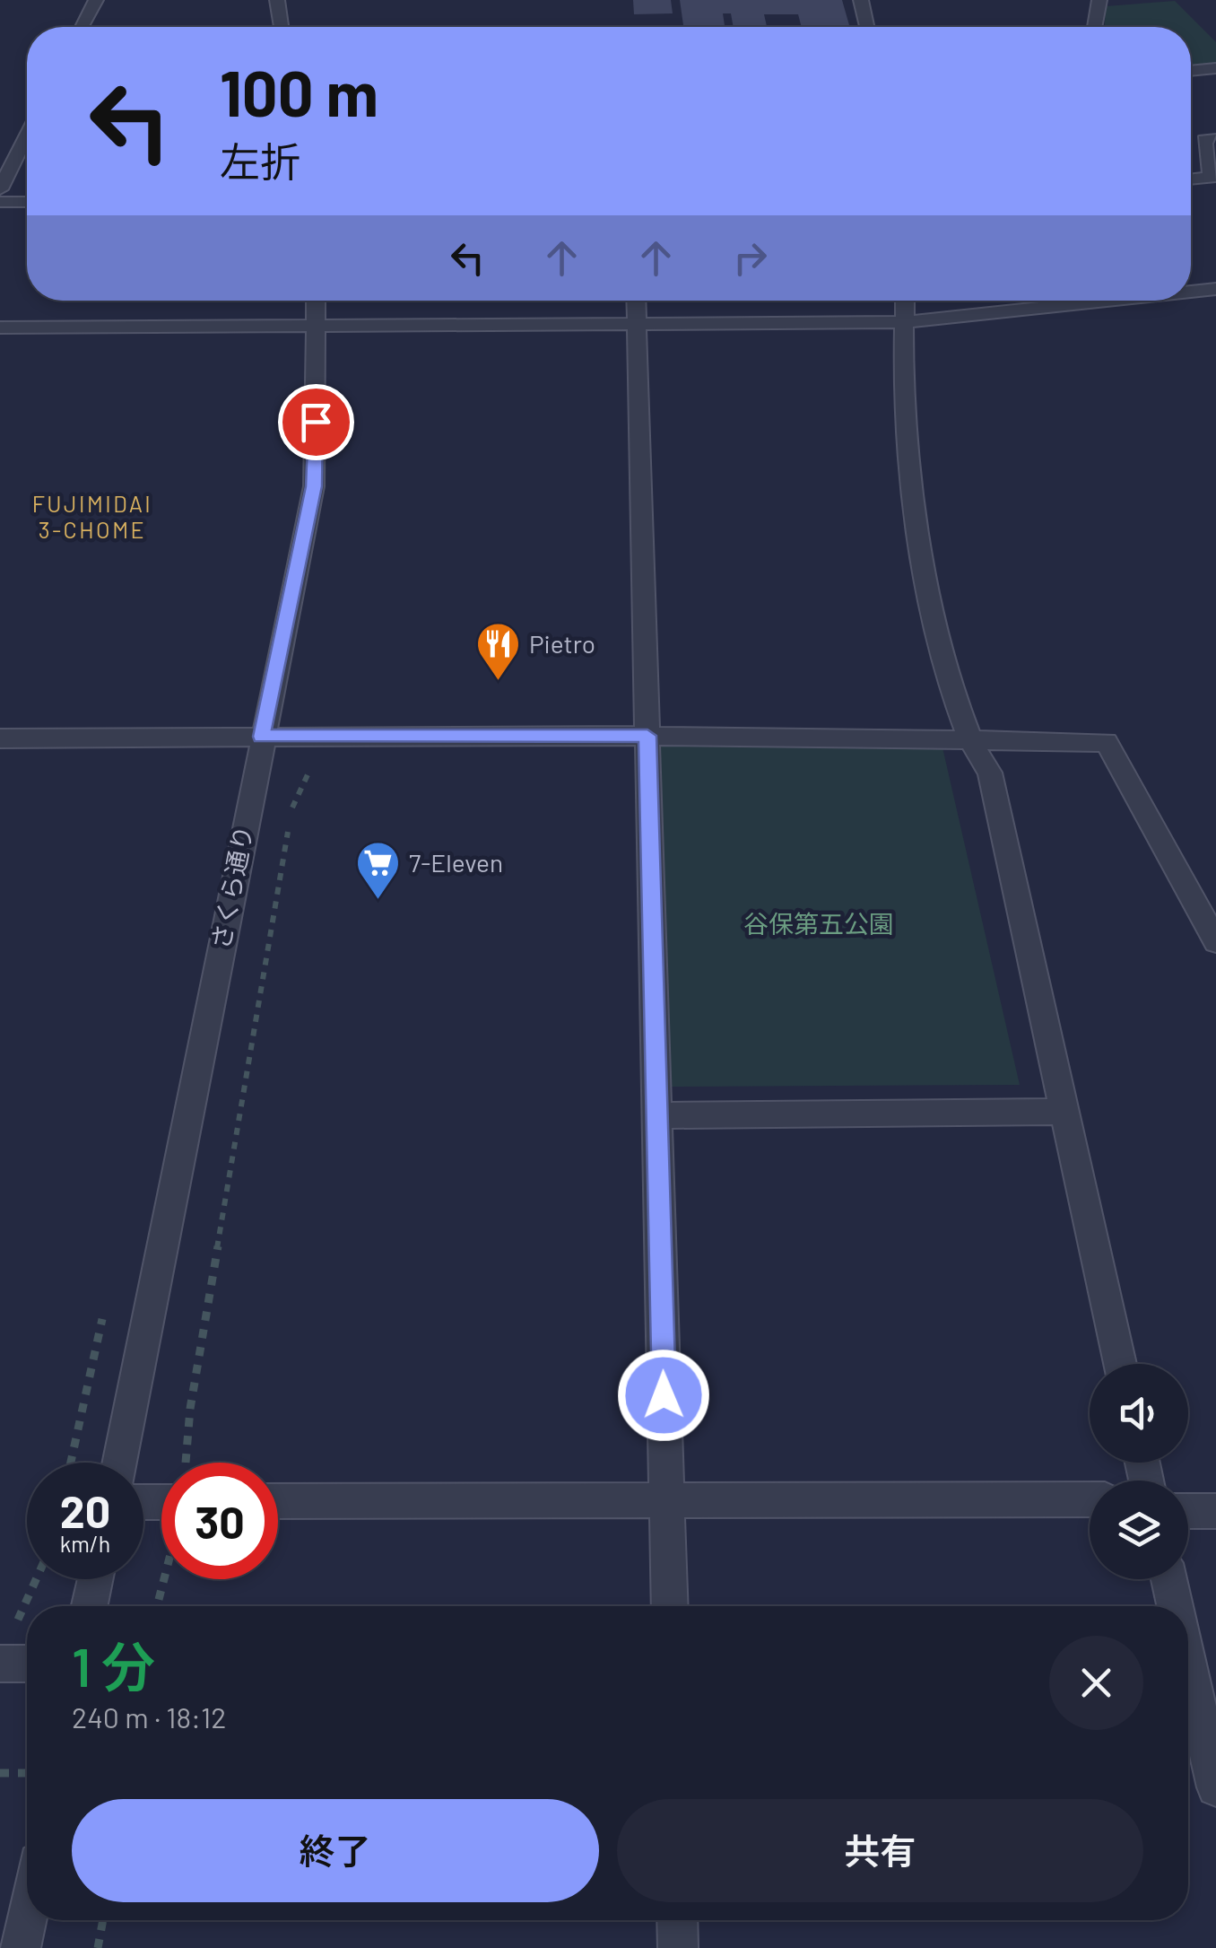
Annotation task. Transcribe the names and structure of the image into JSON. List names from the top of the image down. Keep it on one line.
{"streets":{"street":["さくら通り"]},"districts":["FUJIMIDAI 3-CHOME"],"parks":["谷保第五公園"],"places":{"restaurant":["Pietro"],"supermarket":["7-Eleven"]},"page":{"turn":["100 m","左折"],"speed":"20 km/h","limit":"30","heading":["1 分","240 m · 18:12"],"buttons":["終了","共有"]}}
